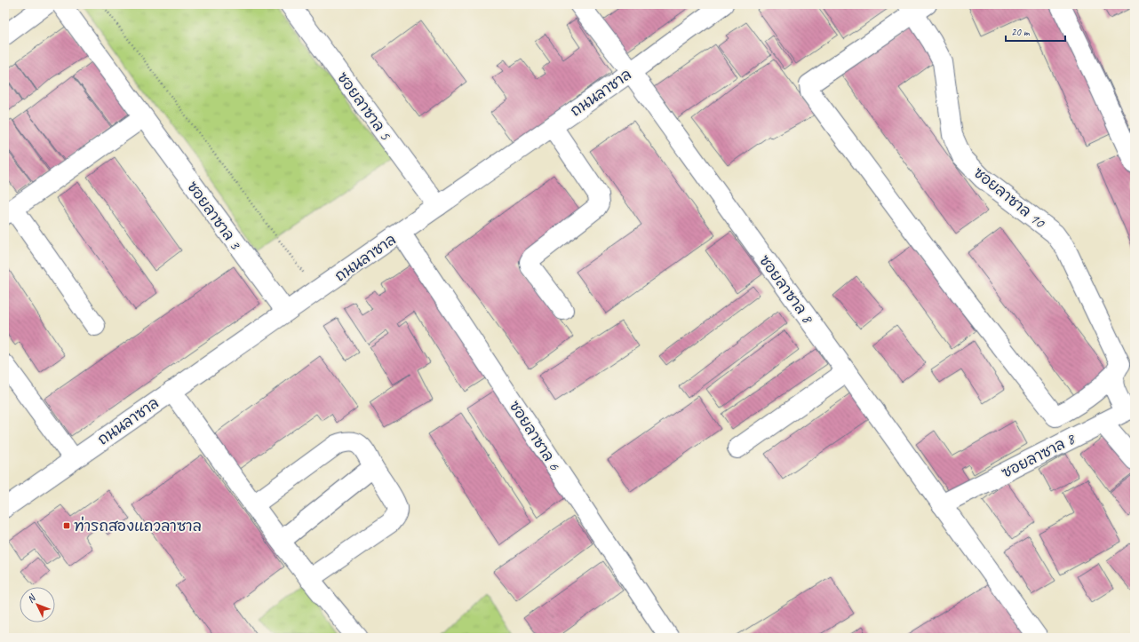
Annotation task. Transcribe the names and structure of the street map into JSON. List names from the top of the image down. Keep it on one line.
{"streets":{"street":["ถนนลาซาล","ซอยลาซาล 5","ซอยลาซาล 10","ซอยลาซาล 3","ซอยลาซาล 8","ซอยลาซาล 6"]},"crossings":[["ถนนลาซาล","ซอยลาซาล 5"],["ถนนลาซาล","ซอยลาซาล 3"],["ถนนลาซาล","ซอยลาซาล 8"],["ถนนลาซาล","ซอยลาซาล 6"],["ซอยลาซาล 10","ซอยลาซาล 8"]],"places":{"transit":["ท่ารถสองแถวลาซาล"]},"scale_bar":"20 m","north":"top left"}
